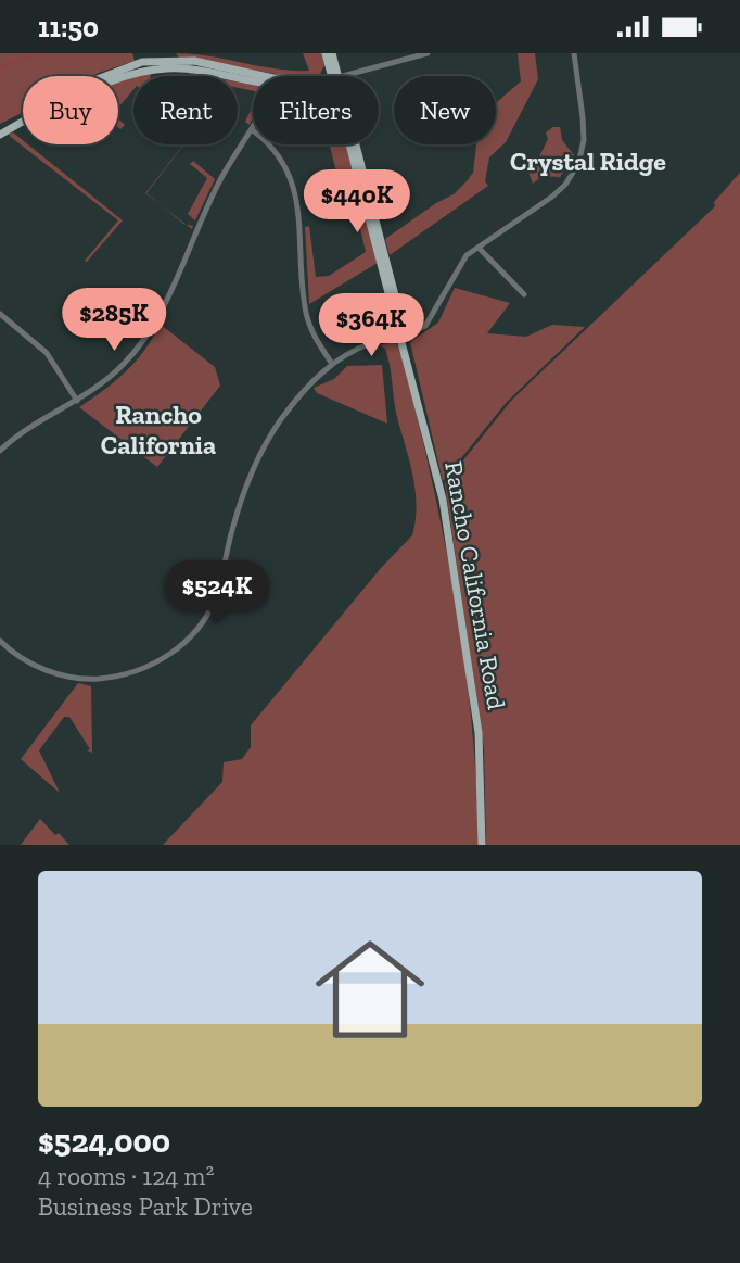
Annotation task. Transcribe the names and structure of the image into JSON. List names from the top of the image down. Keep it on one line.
{"streets":{"main road":["Rancho California Road"]},"districts":["Crystal Ridge","Rancho California"],"page":{"status":"11:50","chip":["Buy","Rent","Filters","New"],"price":["$440K","$285K","$364K","$524K"],"list":[{"name":"$524,000","note":"4 rooms · 124 m² · Business Park Drive"}]}}
